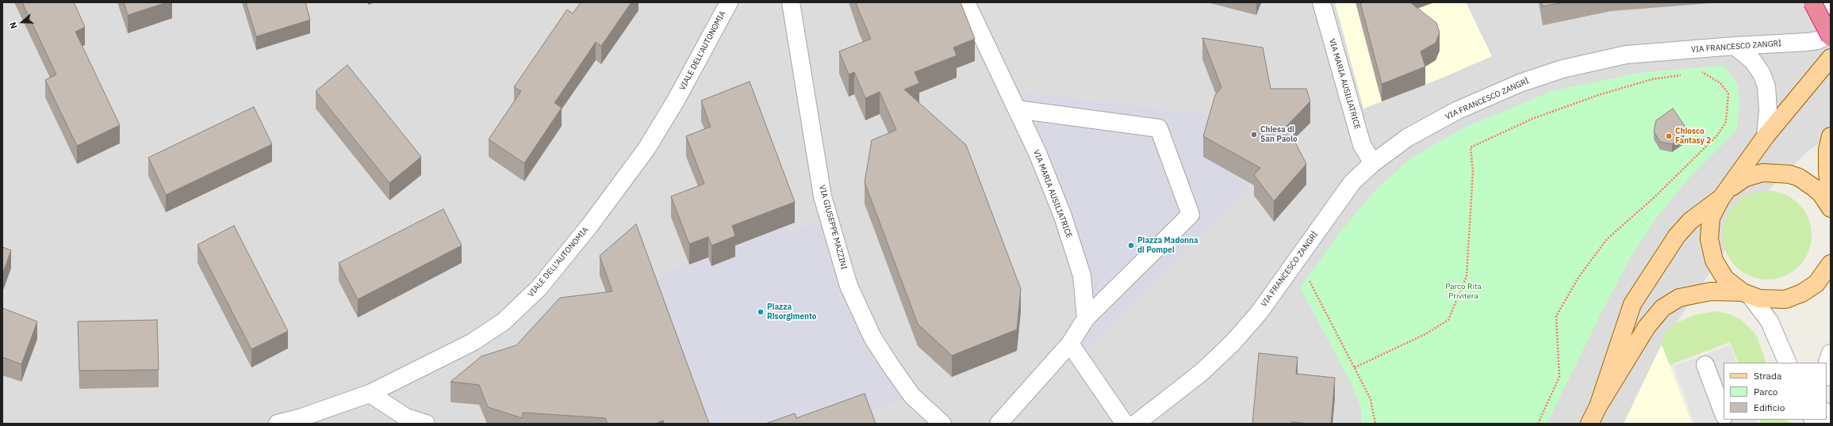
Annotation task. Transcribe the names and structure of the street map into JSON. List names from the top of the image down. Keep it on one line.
{"streets":{"street":["VIA FRANCESCO ZANGRÌ","VIALE DELL'AUTONOMIA","VIA MARIA AUSILIATRICE","VIA GIUSEPPE MAZZINI"]},"crossings":[["VIA FRANCESCO ZANGRÌ","VIA MARIA AUSILIATRICE"]],"parks":["Parco Rita Privitera"],"places":["Chiesa di San Paolo","Chiosco Fantasy 2","Piazza Madonna di Pompei","Piazza Risorgimento"],"legend":["Strada","Parco","Edificio"],"north":"left"}
